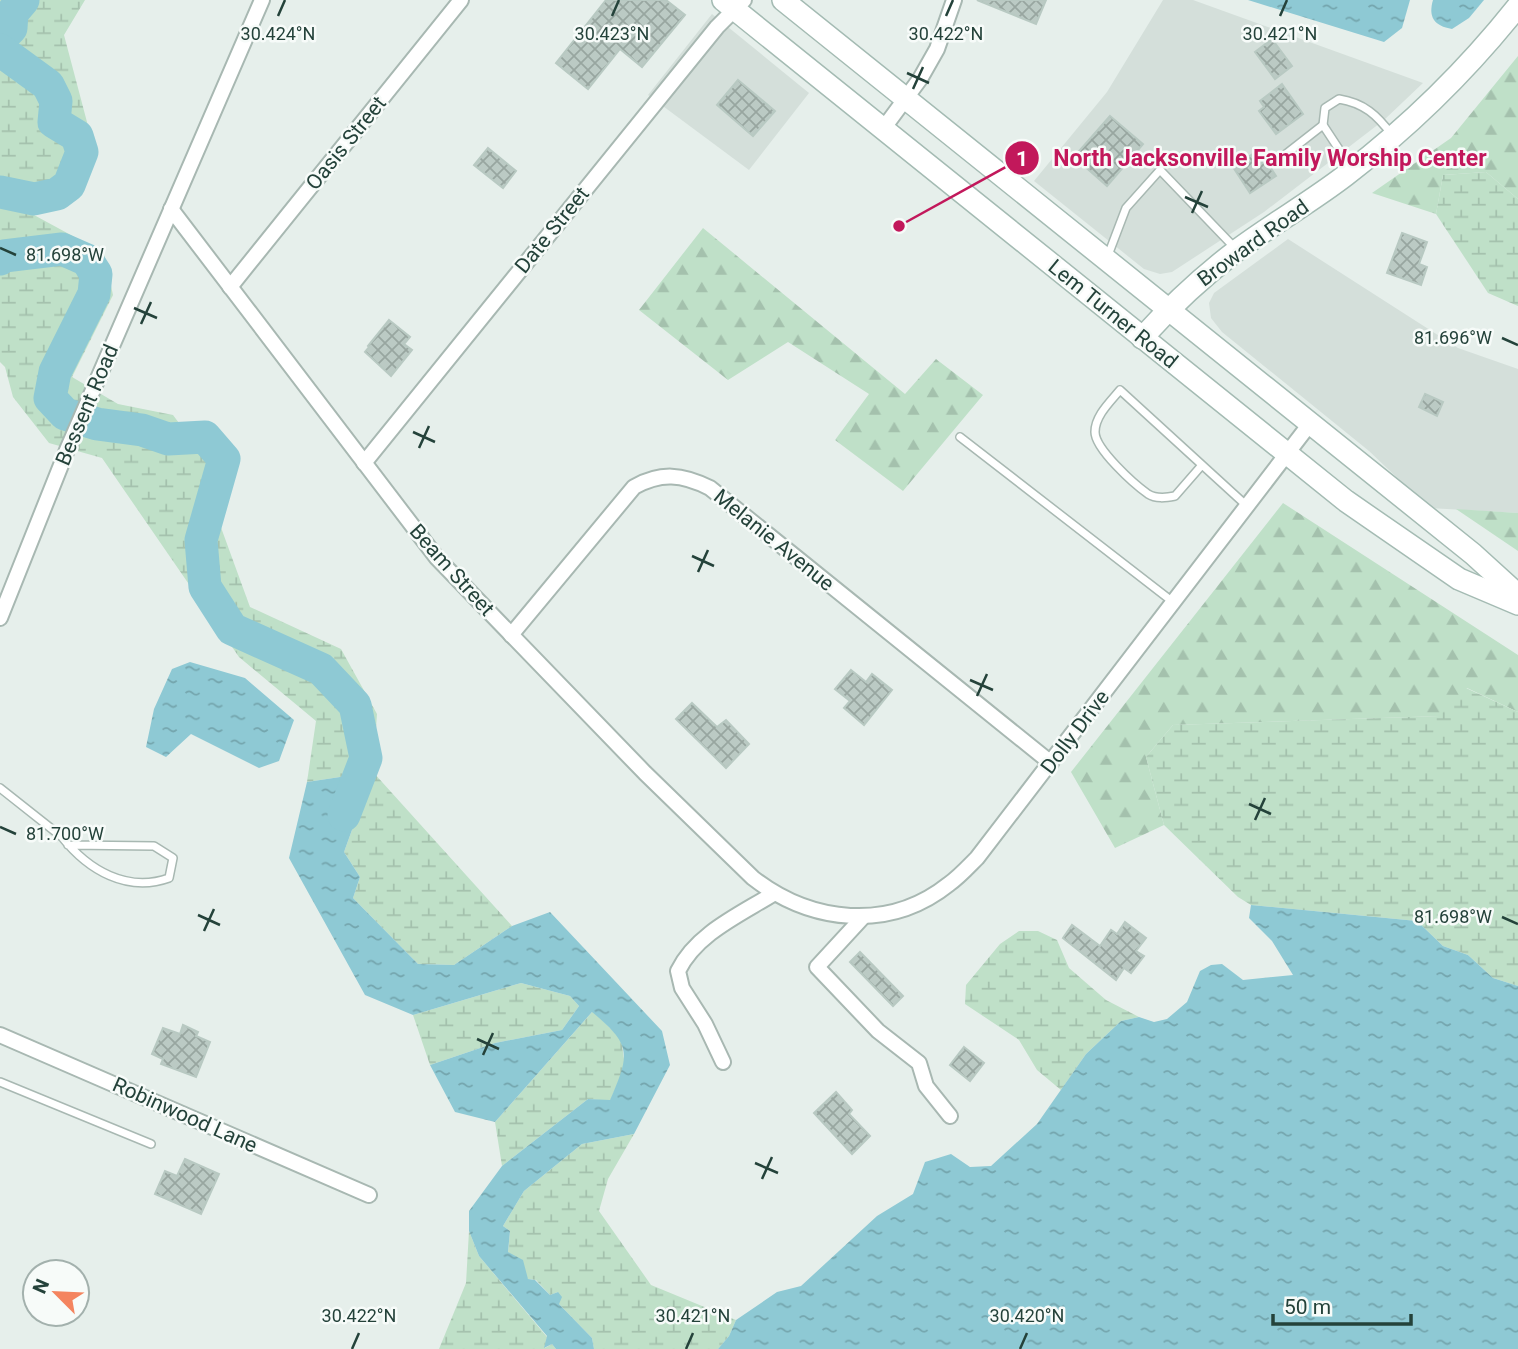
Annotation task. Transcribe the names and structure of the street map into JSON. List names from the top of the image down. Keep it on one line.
{"streets":{"main road":["Broward Road","Lem Turner Road"],"street":["Oasis Street","Date Street","Bessent Road","Melanie Avenue","Beam Street","Dolly Drive","Robinwood Lane"]},"crossings":[["Oasis Street","Beam Street"],["Date Street","Lem Turner Road"],["Date Street","Beam Street"],["Broward Road","Lem Turner Road"],["Lem Turner Road","Dolly Drive"],["Bessent Road","Beam Street"],["Melanie Avenue","Beam Street"],["Melanie Avenue","Dolly Drive"],["Beam Street","Dolly Drive"]],"places":["North Jacksonville Family Worship Center"],"scale_bar":"50 m","north":"top left","coordinates":["30.423°N","30.422°N","30.421°N","30.424°N","81.698°W","81.696°W","81.700°W","30.420°N"]}
